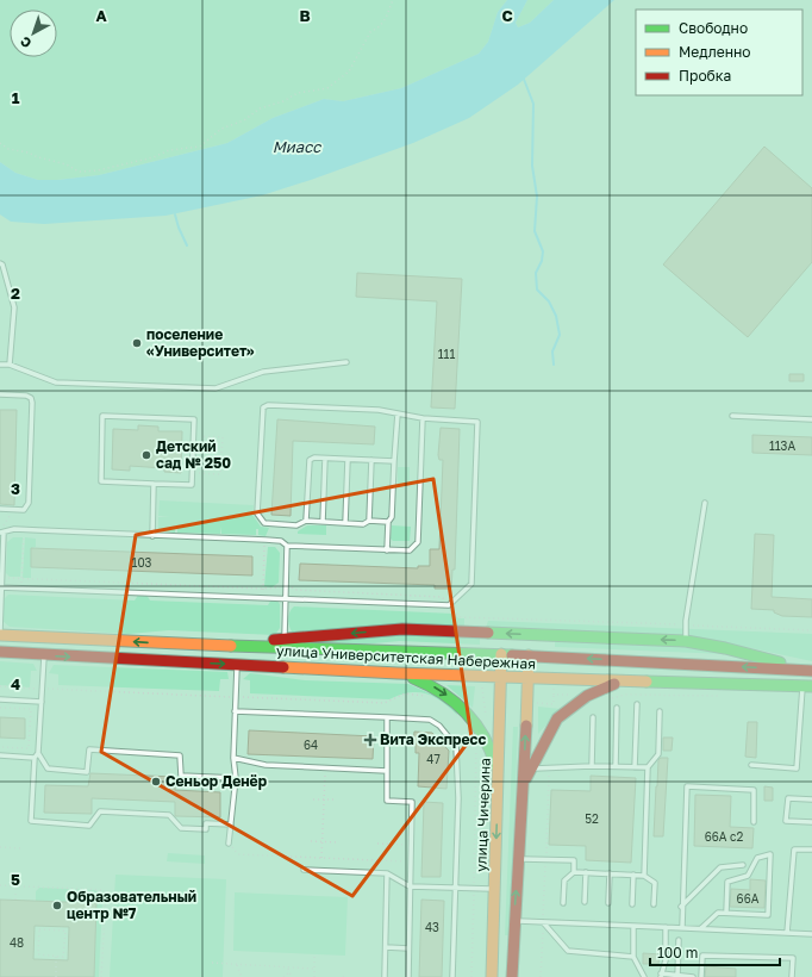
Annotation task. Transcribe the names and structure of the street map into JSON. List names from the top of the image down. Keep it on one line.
{"streets":{"main road":["улица Университетская Набережная","улица Чичерина"]},"crossings":[["улица Университетская Набережная","улица Чичерина"]],"water":["Миасс"],"places":{"other":["поселение «Университет»","Детский сад № 250","Сеньор Денёр","Образовательный центр №7"],"health":["Вита Экспресс"]},"house_numbers":["111","113А","103","64","47","52","66А с2","66А","43","48"],"legend":["Свободно","Медленно","Пробка"],"scale_bar":"100 m","north":"bottom left","grid":{"columns":["A","B","C"],"rows":["1","2","3","4","5"]}}
